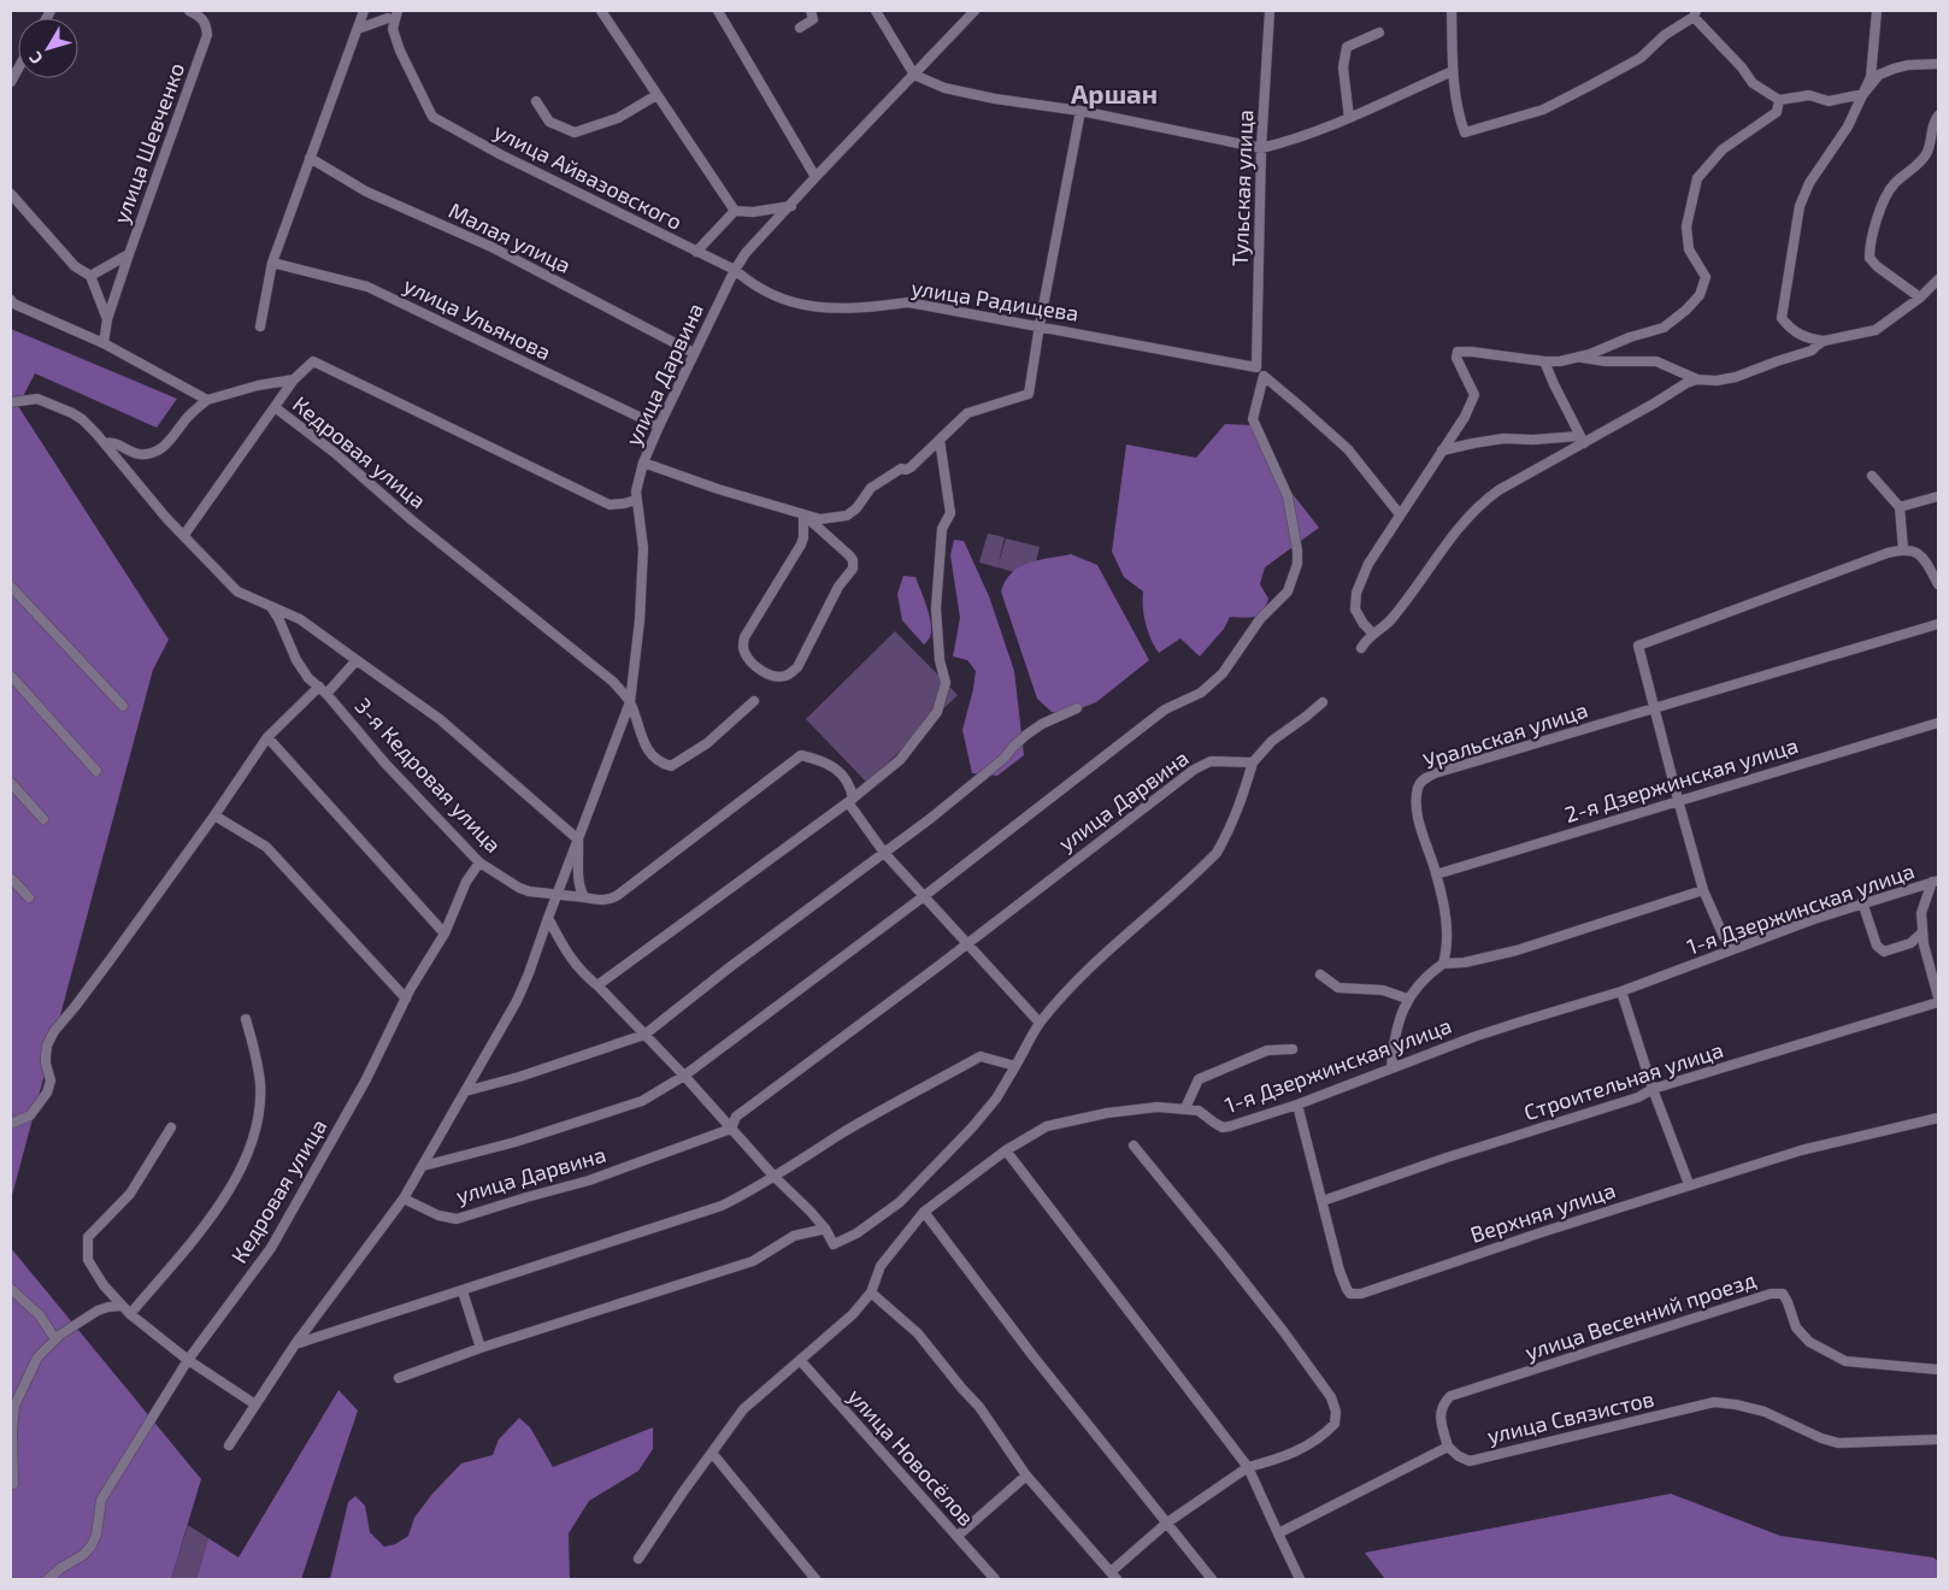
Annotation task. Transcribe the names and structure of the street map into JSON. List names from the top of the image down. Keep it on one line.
{"streets":{"street":["улица Шевченко","улица Айвазовского","Тульская улица","Малая улица","улица Радищева","улица Ульянова","улица Дарвина","Кедровая улица","Уральская улица","3-я Кедровая улица","2-я Дзержинская улица","1-я Дзержинская улица","Строительная улица","Верхняя улица","улица Весенний проезд","улица Связистов","улица Новосёлов"]},"crossings":[["улица Айвазовского","улица Радищева"],["улица Айвазовского","улица Дарвина"],["Тульская улица","улица Радищева"],["Малая улица","улица Дарвина"],["улица Радищева","улица Дарвина"],["улица Ульянова","улица Дарвина"],["улица Дарвина","Кедровая улица"],["улица Дарвина","3-я Кедровая улица"],["Кедровая улица","3-я Кедровая улица"],["Уральская улица","2-я Дзержинская улица"],["1-я Дзержинская улица","Верхняя улица"],["1-я Дзержинская улица","улица Новосёлов"],["Строительная улица","Верхняя улица"],["улица Весенний проезд","улица Связистов"]],"districts":["Аршан"],"north":"bottom left"}
